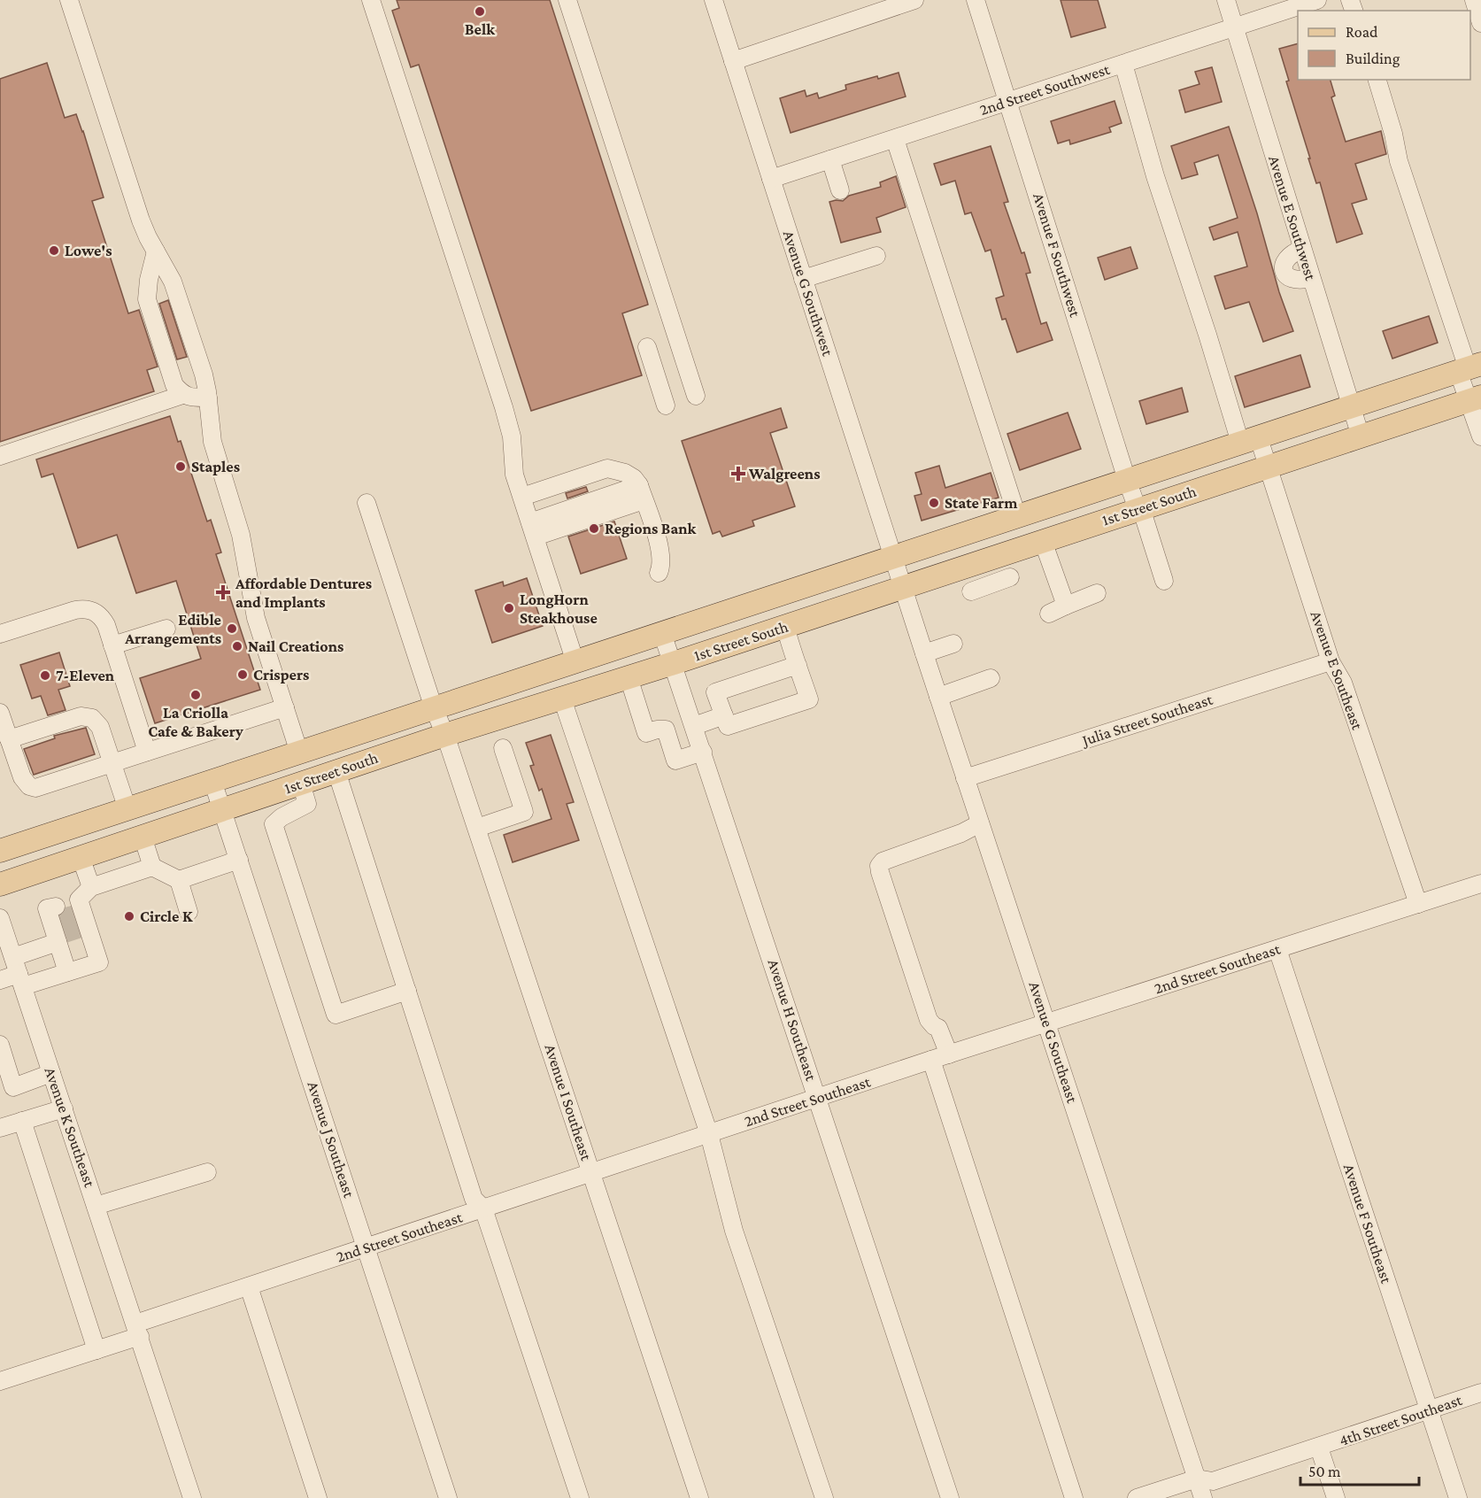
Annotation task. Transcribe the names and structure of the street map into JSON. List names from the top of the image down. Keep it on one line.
{"streets":{"main road":["1st Street South"],"street":["2nd Street Southwest","Avenue E Southwest","Avenue F Southwest","Avenue G Southwest","Avenue E Southeast","Julia Street Southeast","2nd Street Southeast","Avenue H Southeast","Avenue G Southeast","Avenue I Southeast","Avenue K Southeast","Avenue J Southeast","Avenue F Southeast","4th Street Southeast"]},"crossings":[["2nd Street Southwest","Avenue E Southwest"],["2nd Street Southwest","Avenue F Southwest"],["2nd Street Southwest","Avenue G Southwest"],["2nd Street Southwest","Avenue E Southeast"],["Avenue E Southwest","1st Street South"],["Avenue F Southwest","1st Street South"],["Avenue G Southwest","1st Street South"],["Avenue G Southwest","Avenue G Southeast"],["1st Street South","Avenue E Southeast"],["1st Street South","Avenue H Southeast"],["1st Street South","Avenue G Southeast"],["1st Street South","Avenue I Southeast"],["1st Street South","Avenue J Southeast"],["Avenue E Southeast","Julia Street Southeast"],["Avenue E Southeast","2nd Street Southeast"],["Julia Street Southeast","Avenue G Southeast"],["2nd Street Southeast","Avenue H Southeast"],["2nd Street Southeast","Avenue G Southeast"],["2nd Street Southeast","Avenue I Southeast"],["2nd Street Southeast","Avenue K Southeast"],["2nd Street Southeast","Avenue J Southeast"],["2nd Street Southeast","Avenue F Southeast"],["Avenue G Southeast","4th Street Southeast"],["Avenue F Southeast","4th Street Southeast"]],"places":{"other":["Belk","Lowe's","Staples","State Farm","Regions Bank","LongHorn Steakhouse","Edible Arrangements","Nail Creations","Crispers","7-Eleven","La Criolla Cafe & Bakery","Circle K"],"health":["Walgreens","Affordable Dentures and Implants"]},"legend":["Road","Building"],"scale_bar":"50 m"}
